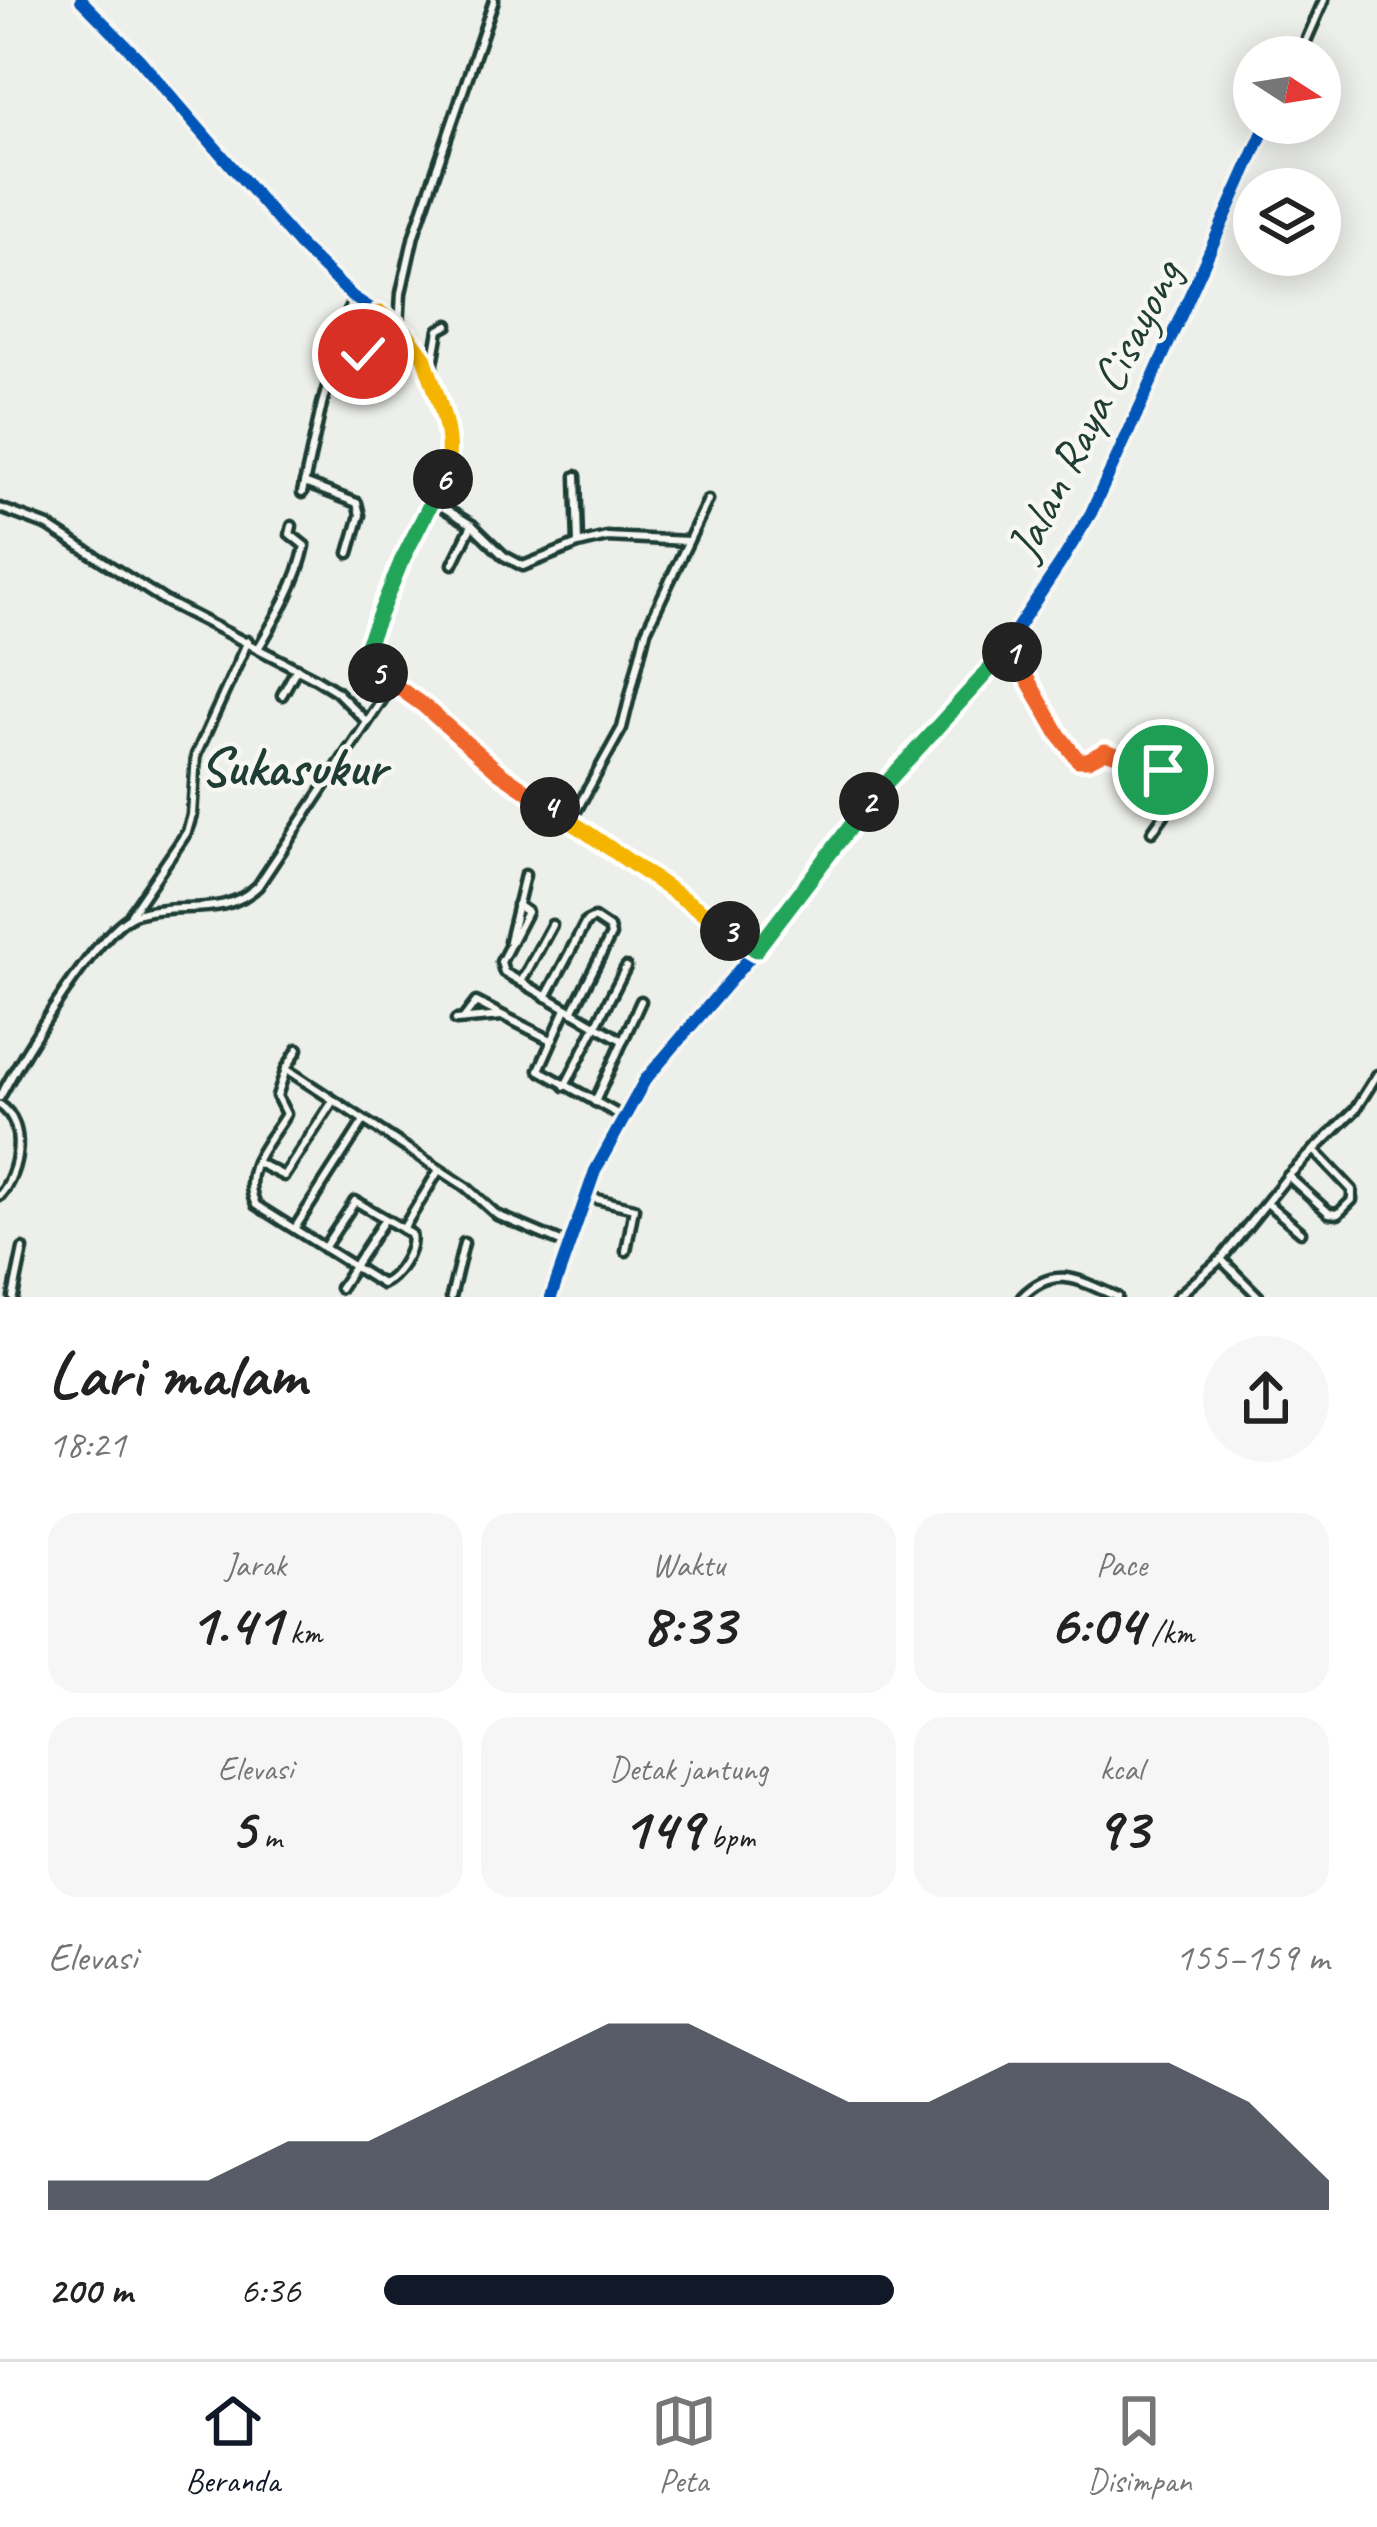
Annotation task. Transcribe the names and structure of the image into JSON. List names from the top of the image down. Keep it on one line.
{"streets":{"street":["Jalan Raya Cisayong"]},"districts":["Sukasukur"],"north":"right","page":{"pins":["6","1","5","2","4","3"],"heading":["Lari malam","18:21"],"stats":[["Jarak","1.41 km"],["Waktu","8:33"],["Pace","6:04 /km"],["Elevasi","5 m"],["Detak jantung","149 bpm"],["kcal","93"]],"chart":["Elevasi","155–159 m"],"list":[{"name":"200 m","note":"6:36"}],"tabs":["Beranda","Peta","Disimpan"]}}
